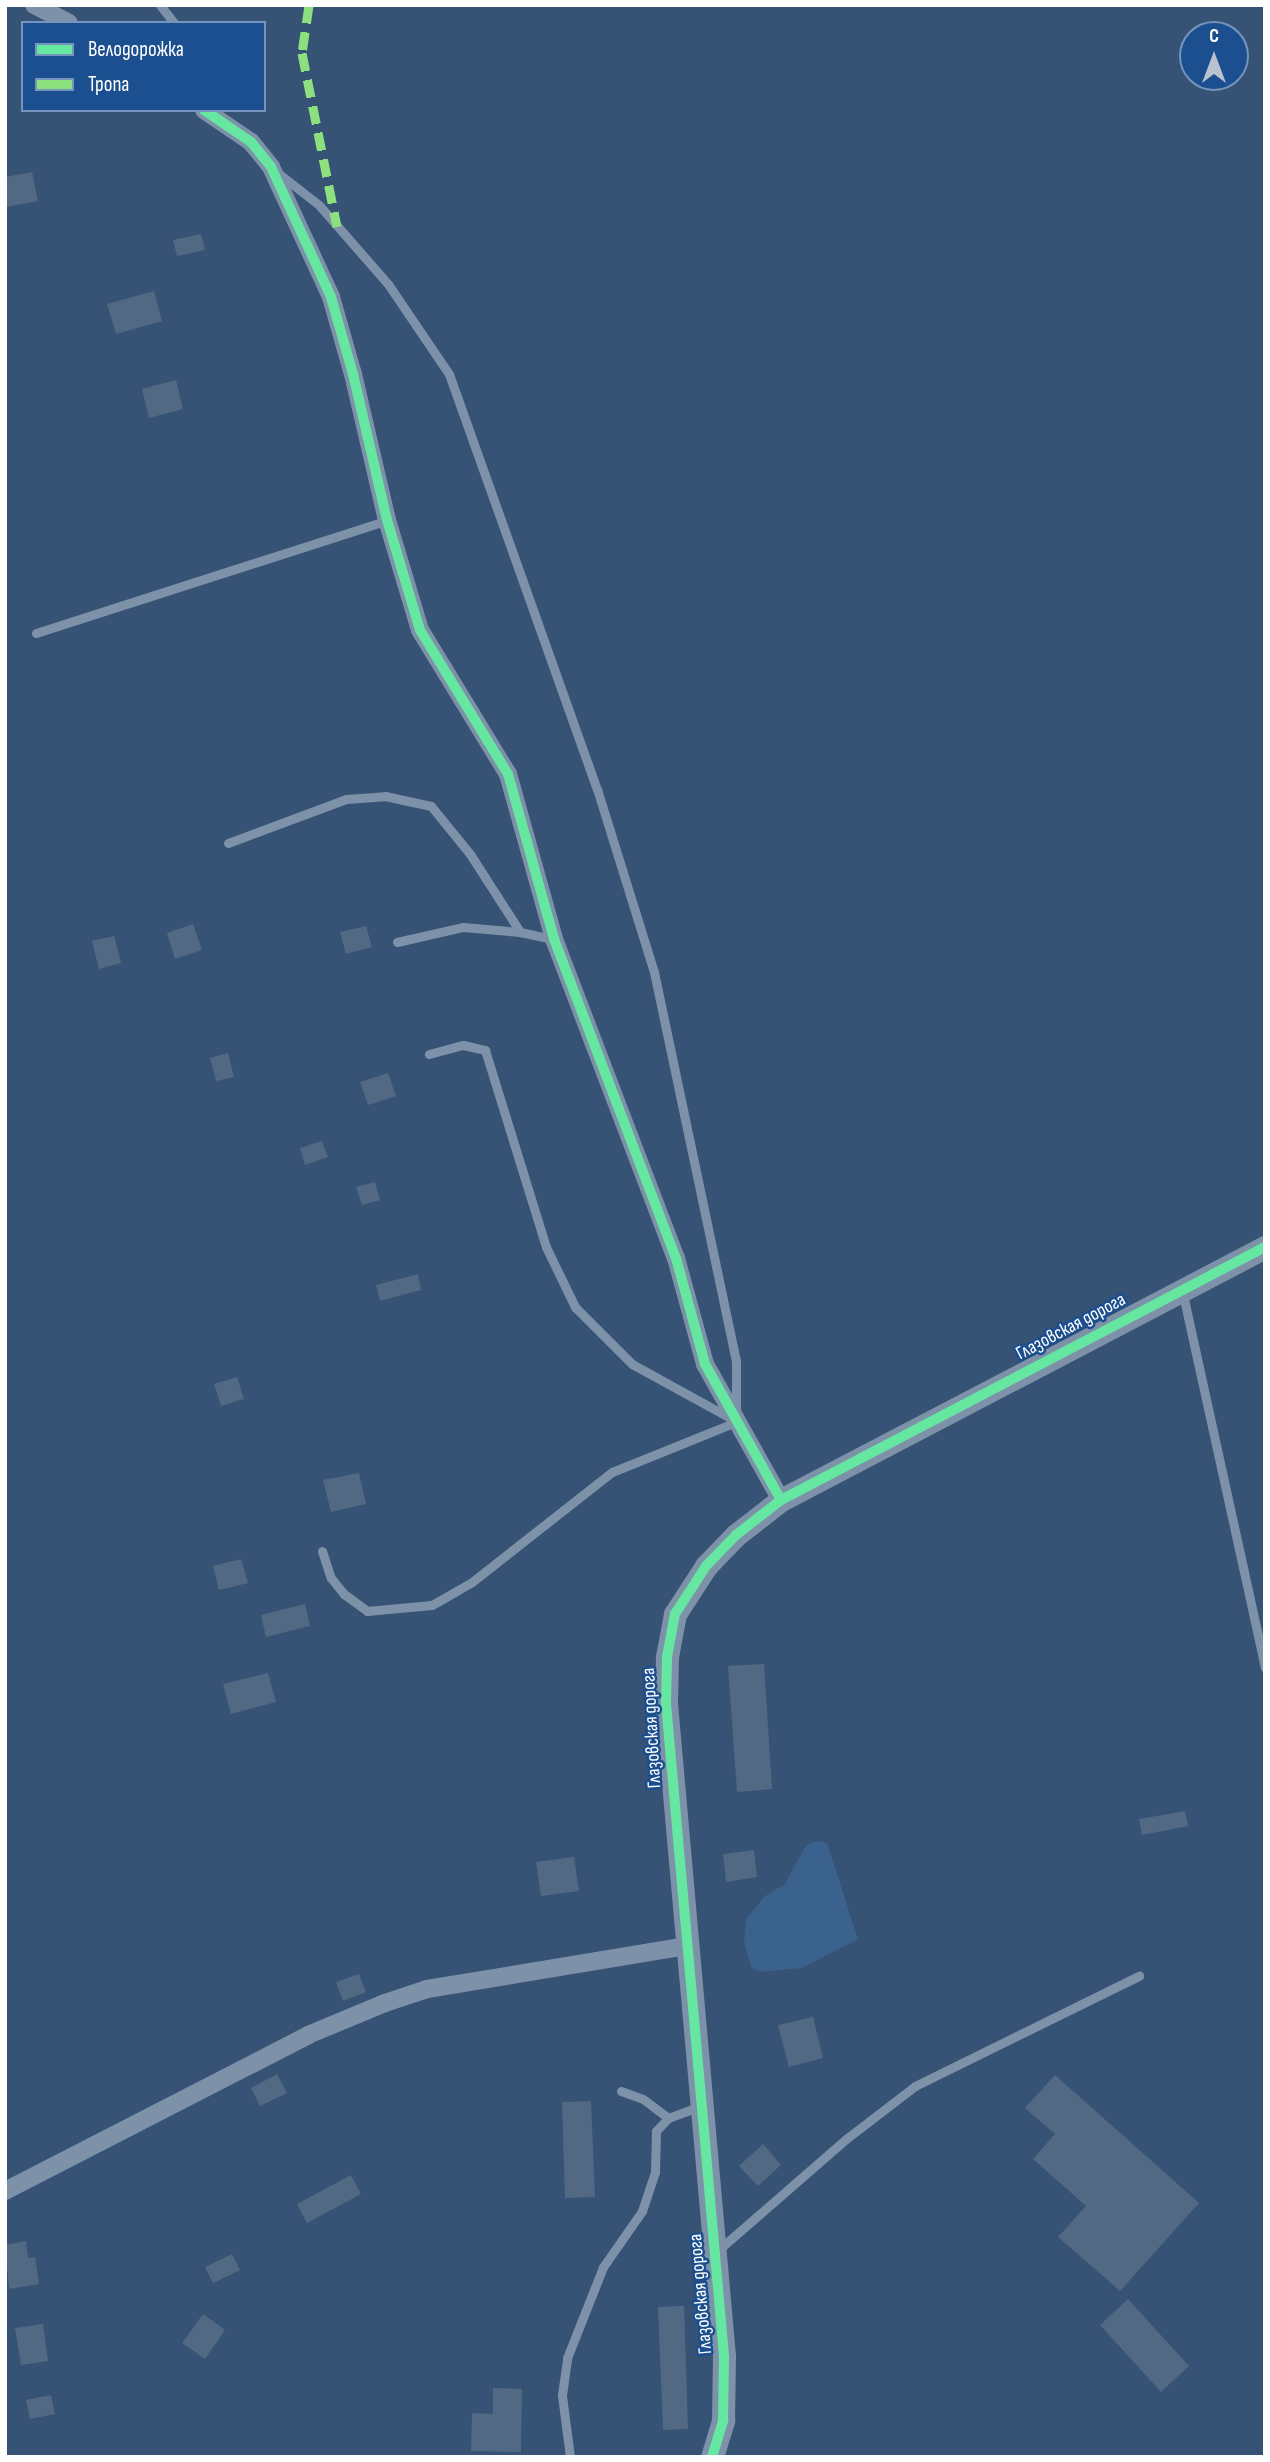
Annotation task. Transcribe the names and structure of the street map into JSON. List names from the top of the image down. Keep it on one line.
{"streets":{"street":["Глазовская дорога"]},"legend":["Велодорожка","Тропа"],"north":"top"}
